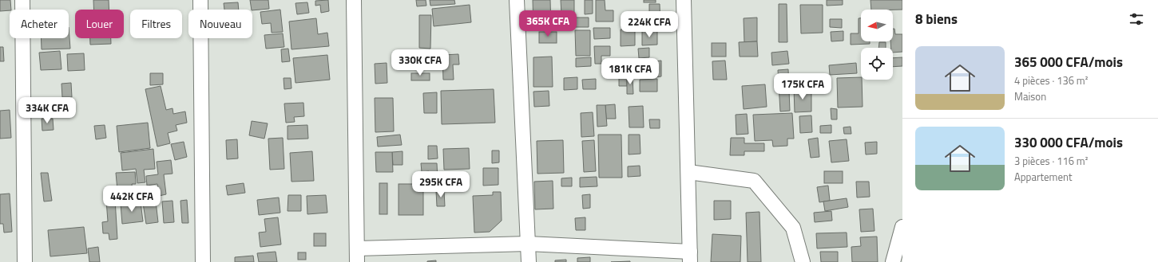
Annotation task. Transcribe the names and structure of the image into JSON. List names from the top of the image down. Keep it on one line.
{"north":"left","page":{"heading":"8 biens","chip":["Acheter","Louer","Filtres","Nouveau"],"price":["365K CFA","224K CFA","330K CFA","181K CFA","175K CFA","334K CFA","295K CFA","442K CFA"],"list":[{"name":"365 000 CFA/mois","note":"4 pièces · 136 m² · Maison"},{"name":"330 000 CFA/mois","note":"3 pièces · 116 m² · Appartement"}]}}
